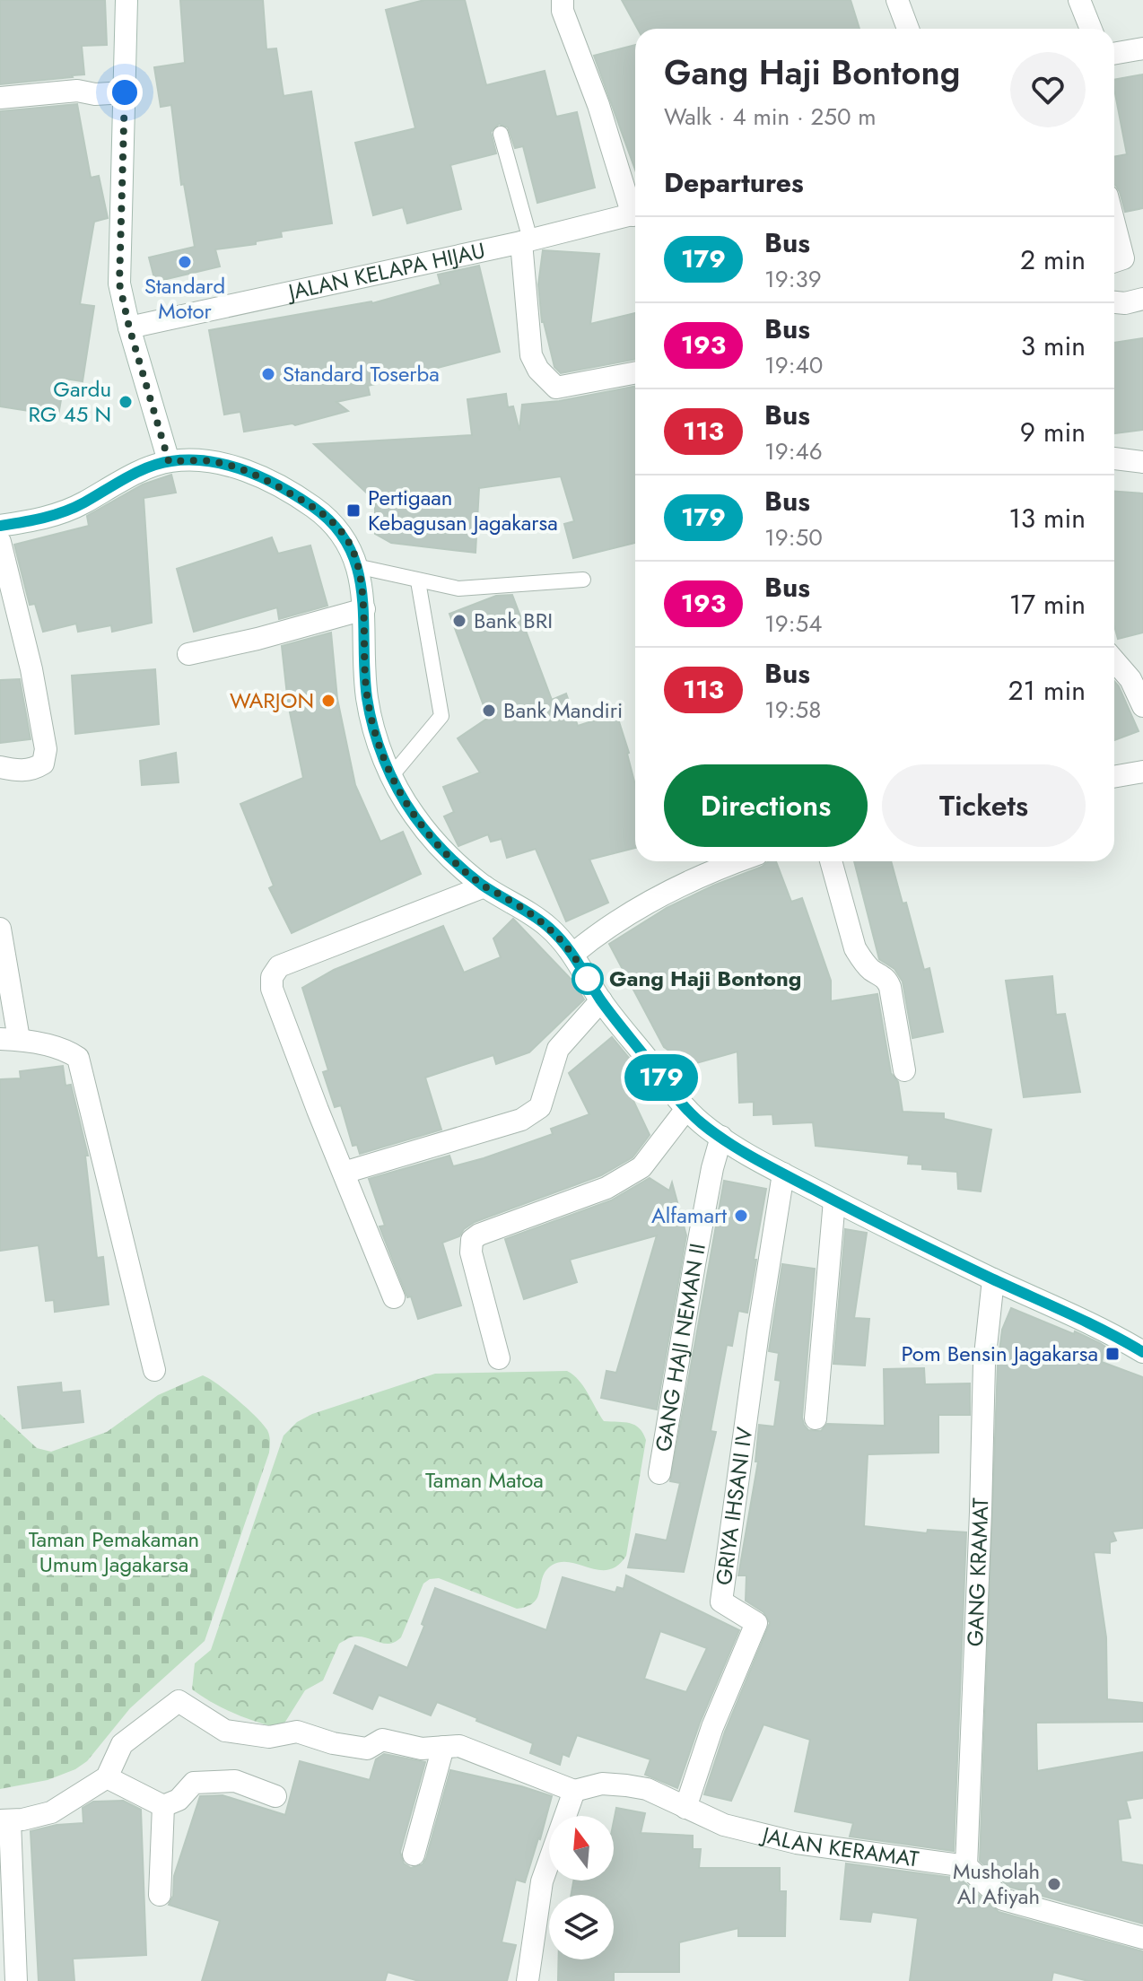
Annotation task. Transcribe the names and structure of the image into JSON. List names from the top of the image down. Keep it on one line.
{"streets":{"street":["JALAN KELAPA HIJAU","GANG HAJI NEMAN II","GRIYA IHSANI IV","GANG KRAMAT","JALAN KERAMAT"]},"crossings":[["GRIYA IHSANI IV","JALAN KERAMAT"],["GANG KRAMAT","JALAN KERAMAT"]],"parks":["Taman Matoa","Taman Pemakaman Umum Jagakarsa"],"places":{"other":["Standard Motor","Standard Toserba","Gardu RG 45 N","Bank BRI","WARJON","Bank Mandiri","Gang Haji Bontong","Alfamart","Musholah Al Afiyah"],"transit":["Pertigaan Kebagusan Jagakarsa","Pom Bensin Jagakarsa"]},"lines":["bus line 179"],"north":"top","page":{"on_map":"179","heading":[["Gang Haji Bontong","Walk · 4 min · 250 m"],"Departures"],"list":[{"mark":"179","name":"Bus","note":"19:39","value":"2 min"},{"mark":"193","name":"Bus","note":"19:40","value":"3 min"},{"mark":"113","name":"Bus","note":"19:46","value":"9 min"},{"mark":"179","name":"Bus","note":"19:50","value":"13 min"},{"mark":"193","name":"Bus","note":"19:54","value":"17 min"},{"mark":"113","name":"Bus","note":"19:58","value":"21 min"}],"buttons":["Directions","Tickets"]}}
